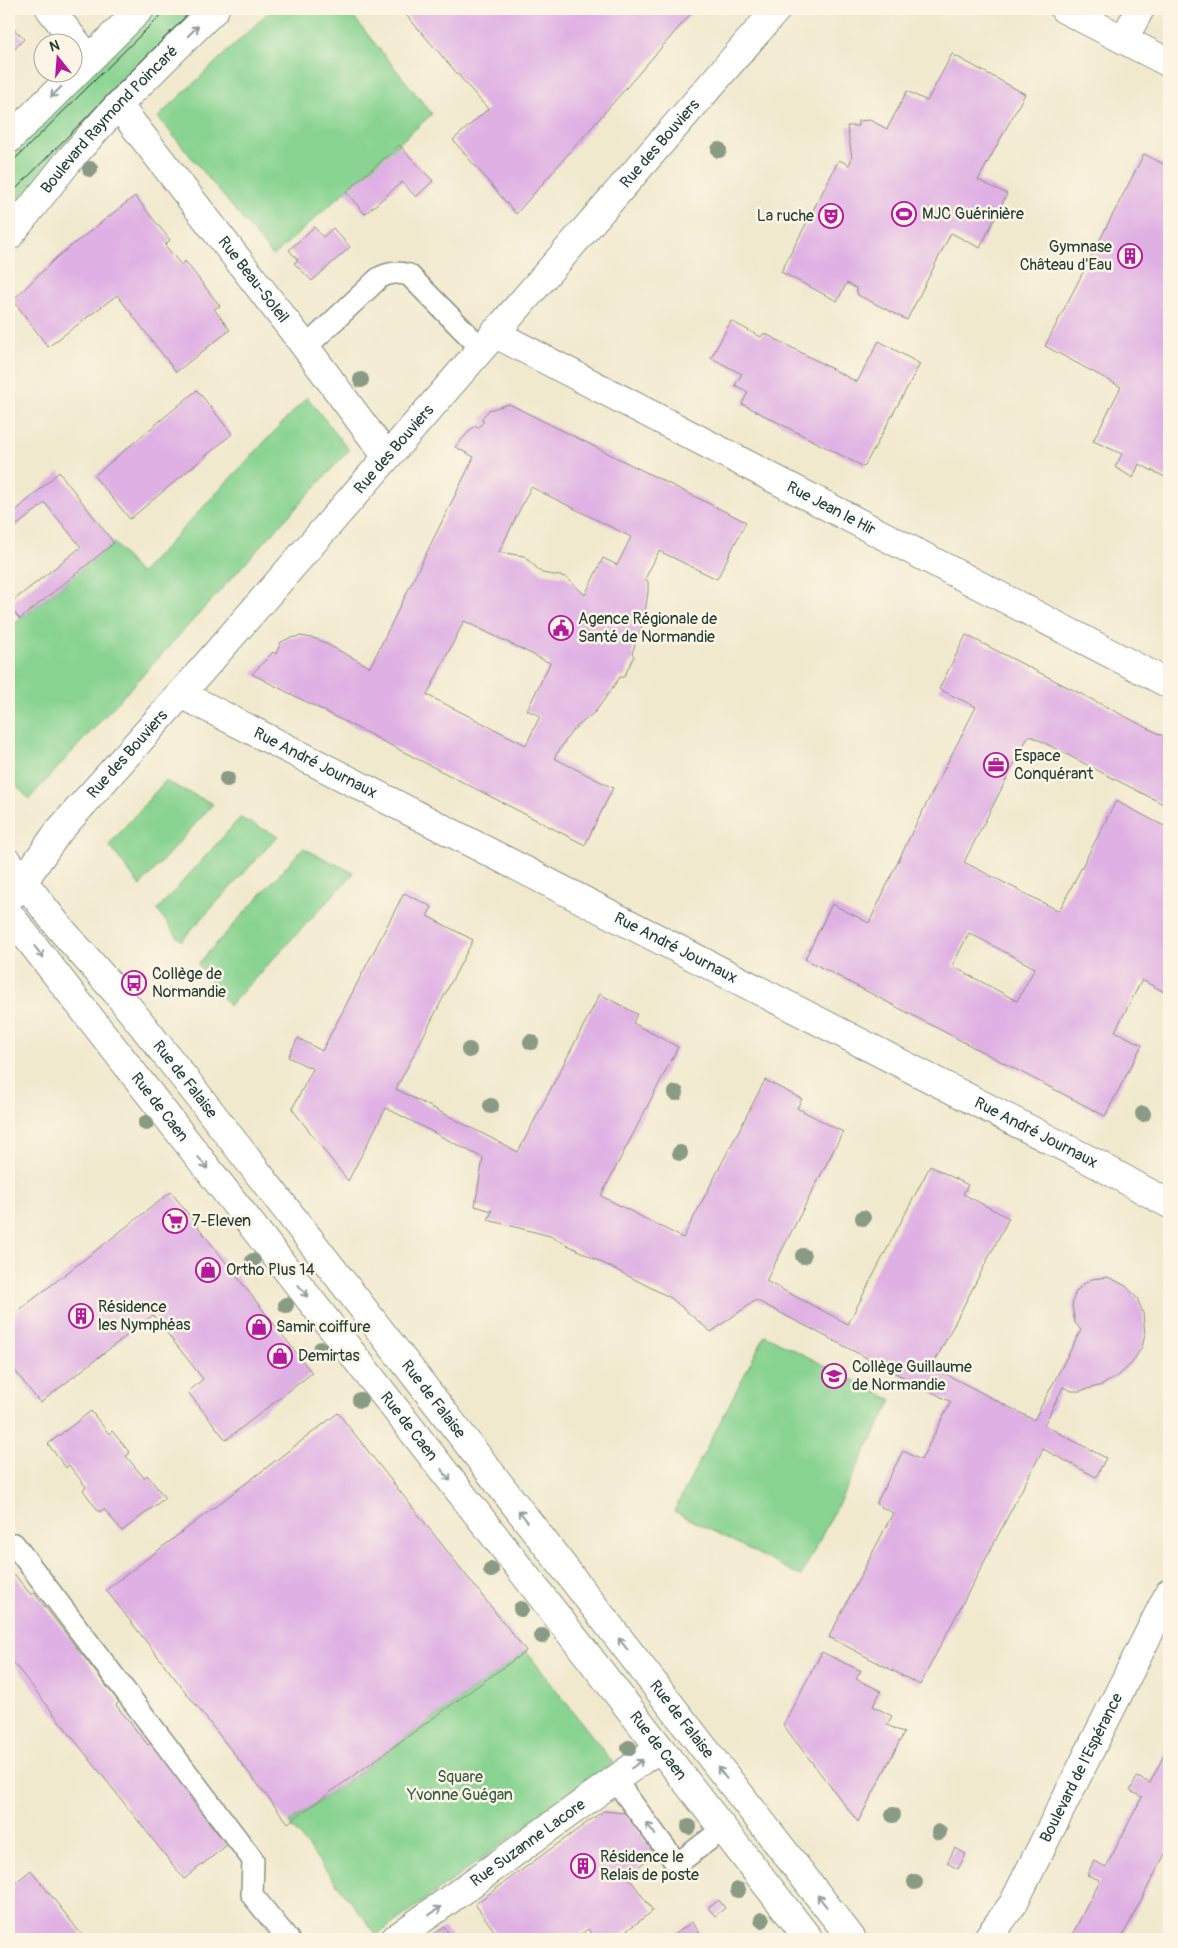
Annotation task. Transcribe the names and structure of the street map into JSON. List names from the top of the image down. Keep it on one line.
{"streets":{"street":["Boulevard Raymond Poincaré","Rue des Bouviers","Rue Beau-Soleil","Rue Jean le Hir","Rue André Journaux","Rue de Falaise","Rue de Caen","Boulevard de l'Espérance","Rue Suzanne Lacore"]},"crossings":[["Boulevard Raymond Poincaré","Rue Beau-Soleil"],["Rue des Bouviers","Rue Beau-Soleil"],["Rue des Bouviers","Rue Jean le Hir"],["Rue des Bouviers","Rue André Journaux"],["Rue des Bouviers","Rue de Falaise"],["Rue des Bouviers","Rue de Caen"],["Rue de Falaise","Rue de Caen"],["Rue de Caen","Rue Suzanne Lacore"]],"one_way":["Rue de Falaise","Rue de Caen","Rue Suzanne Lacore"],"parks":["Square Yvonne Guégan"],"places":{"sports":["MJC Guérinière"],"theatre":["La ruche"],"building":["Gymnase Château d'Eau","Résidence les Nymphéas","Résidence le Relais de poste"],"public building":["Agence Régionale de Santé de Normandie"],"office":["Espace Conquérant"],"bus stop":["Collège de Normandie"],"supermarket":["7-Eleven"],"shop":["Ortho Plus 14","Samir coiffure","Demirtas"],"school or university":["Collège Guillaume de Normandie"]},"north":"top"}
